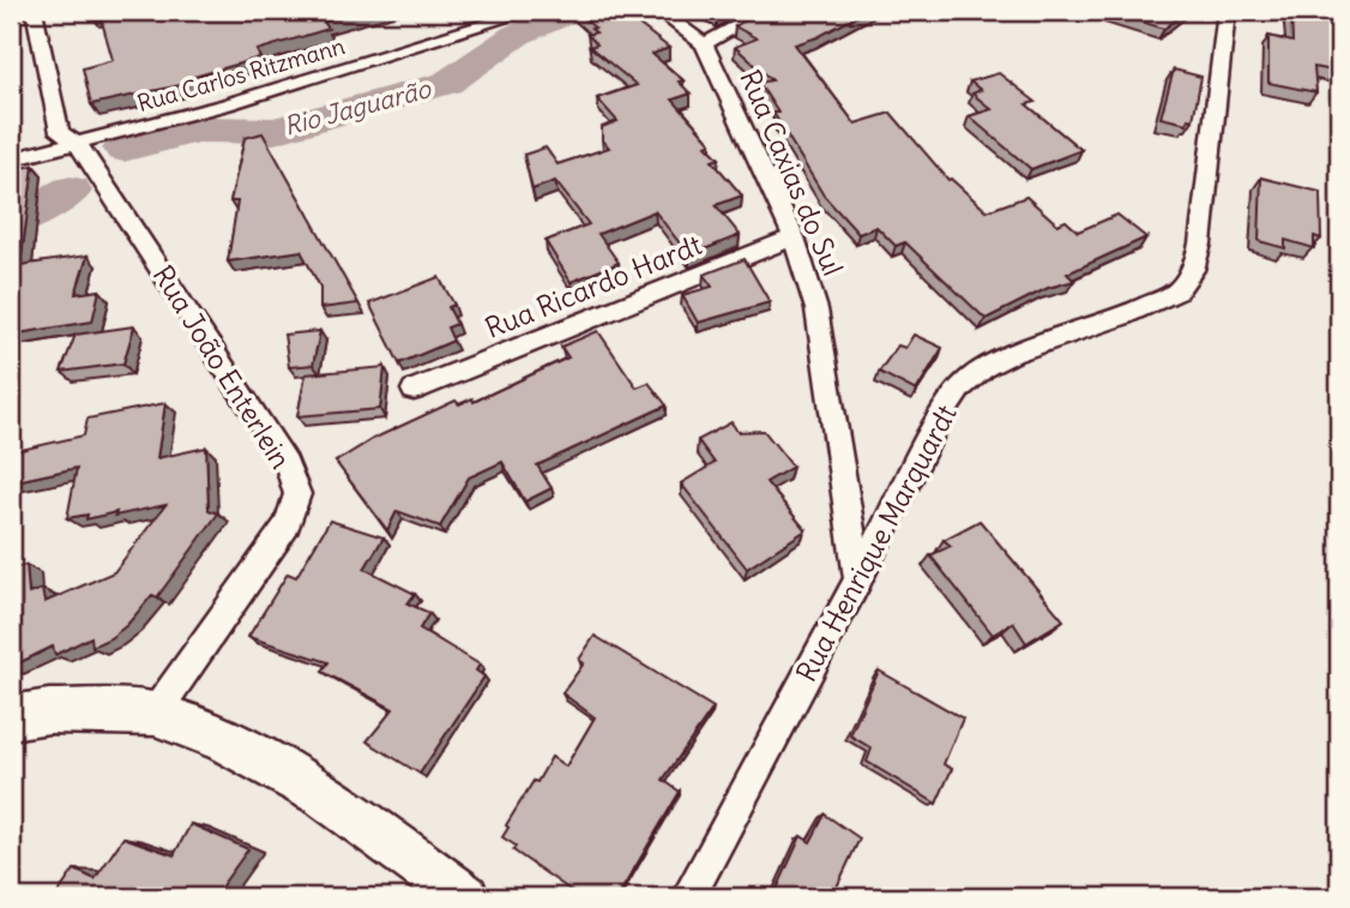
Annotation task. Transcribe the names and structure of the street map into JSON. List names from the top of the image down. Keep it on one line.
{"streets":{"street":["Rua Carlos Ritzmann","Rua Caxias do Sul","Rua Ricardo Hardt","Rua João Enterlein","Rua Henrique Marquardt"]},"crossings":[["Rua Carlos Ritzmann","Rua João Enterlein"],["Rua Caxias do Sul","Rua Ricardo Hardt"],["Rua Caxias do Sul","Rua Henrique Marquardt"]],"water":["Rio Jaguarão"]}
